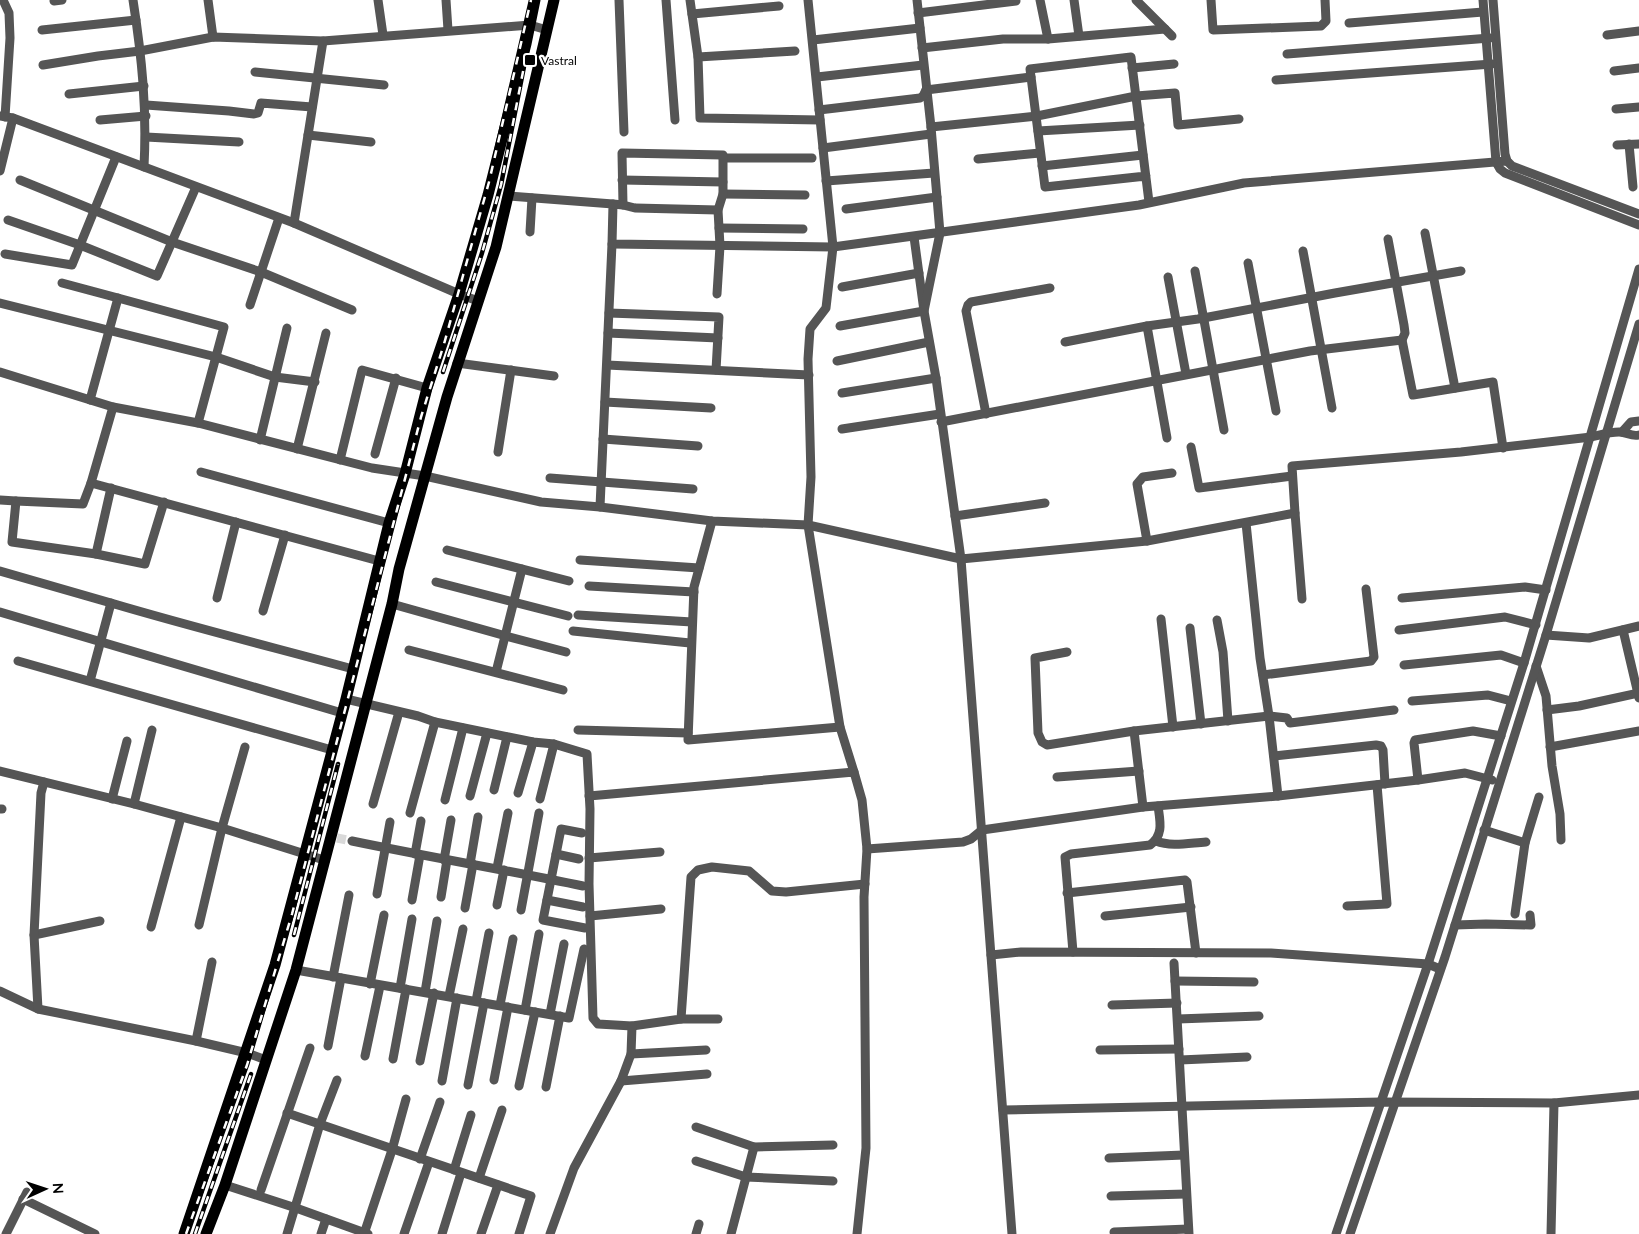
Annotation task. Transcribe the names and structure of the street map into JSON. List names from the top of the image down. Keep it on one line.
{"places":{"transit":["Vastral"]},"north":"right"}
